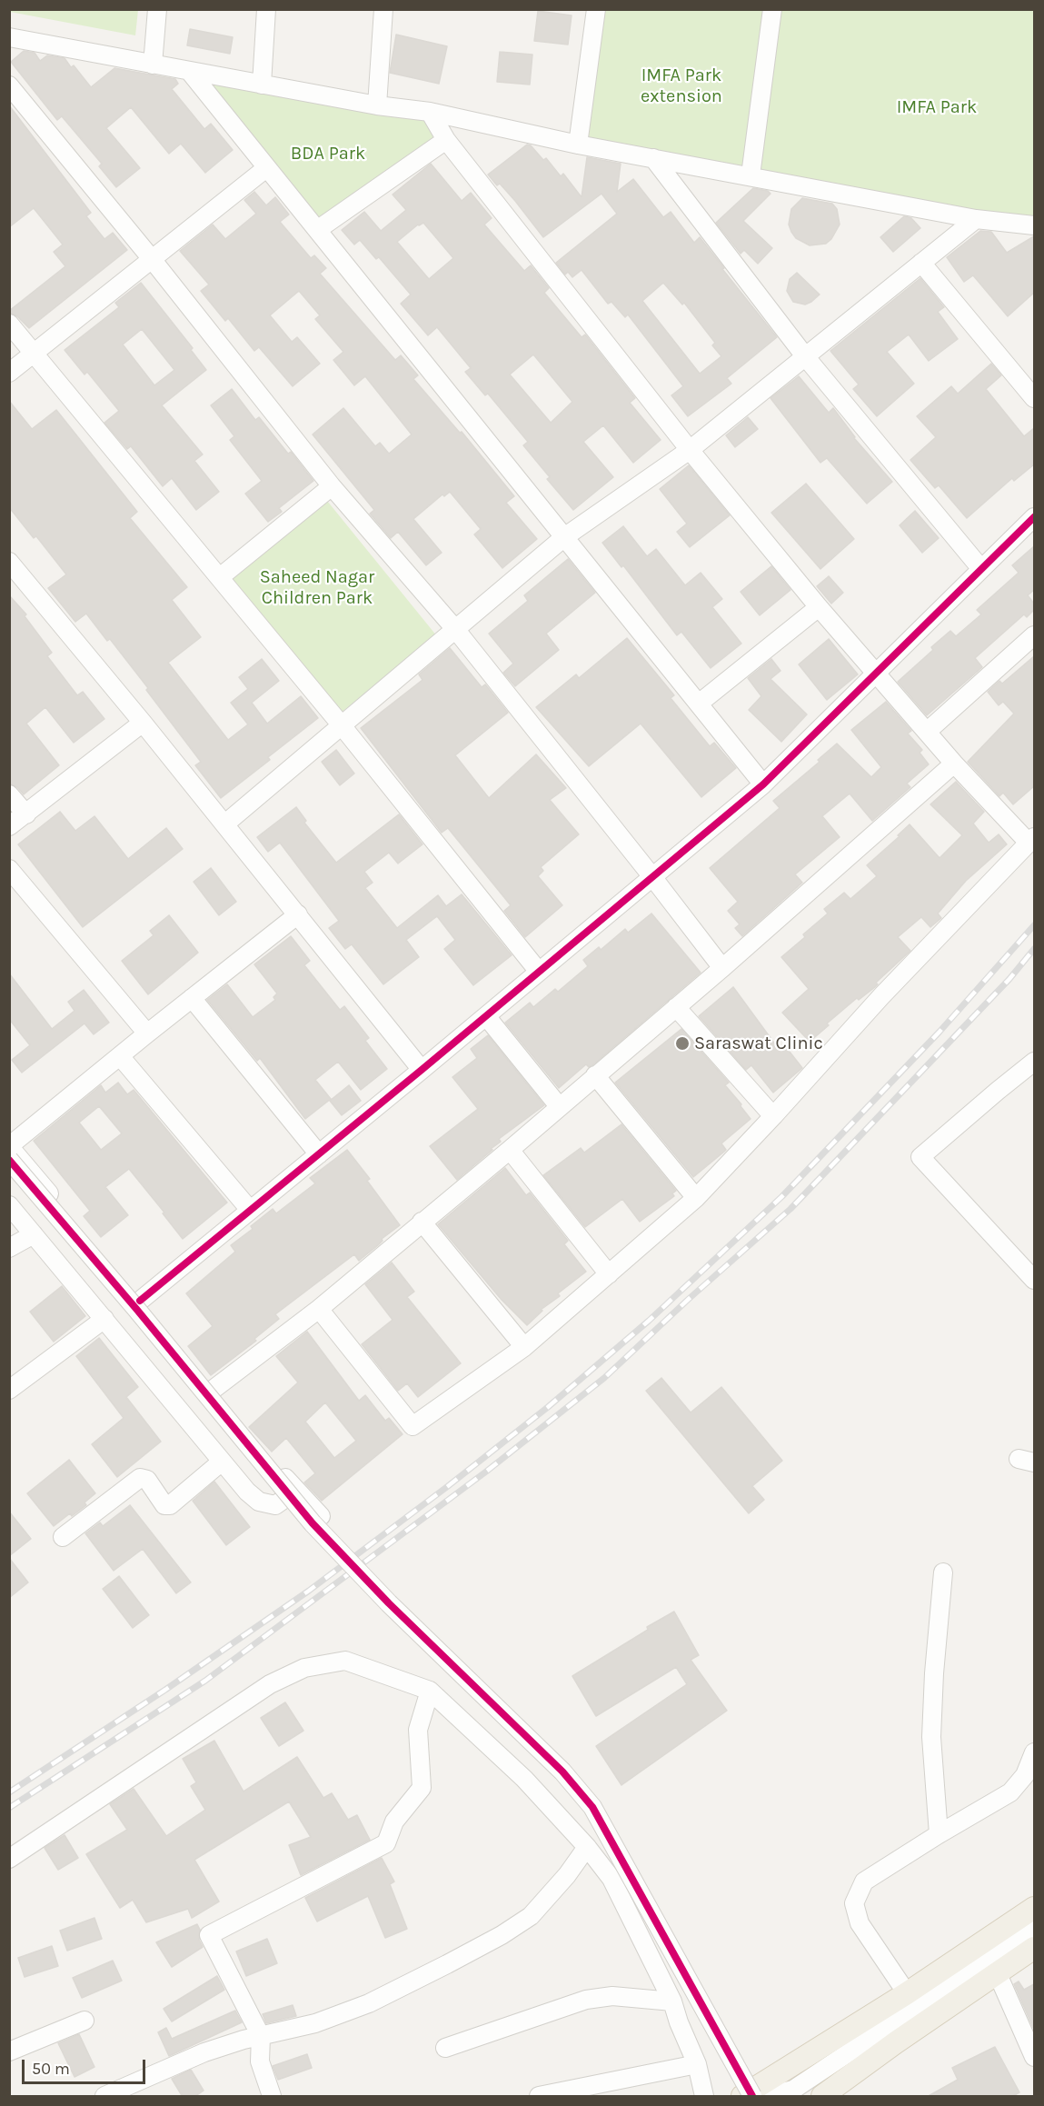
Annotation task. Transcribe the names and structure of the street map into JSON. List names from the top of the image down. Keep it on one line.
{"parks":["IMFA Park extension","IMFA Park","BDA Park","Saheed Nagar Children Park"],"places":["Saraswat Clinic"],"scale_bar":"50 m"}
